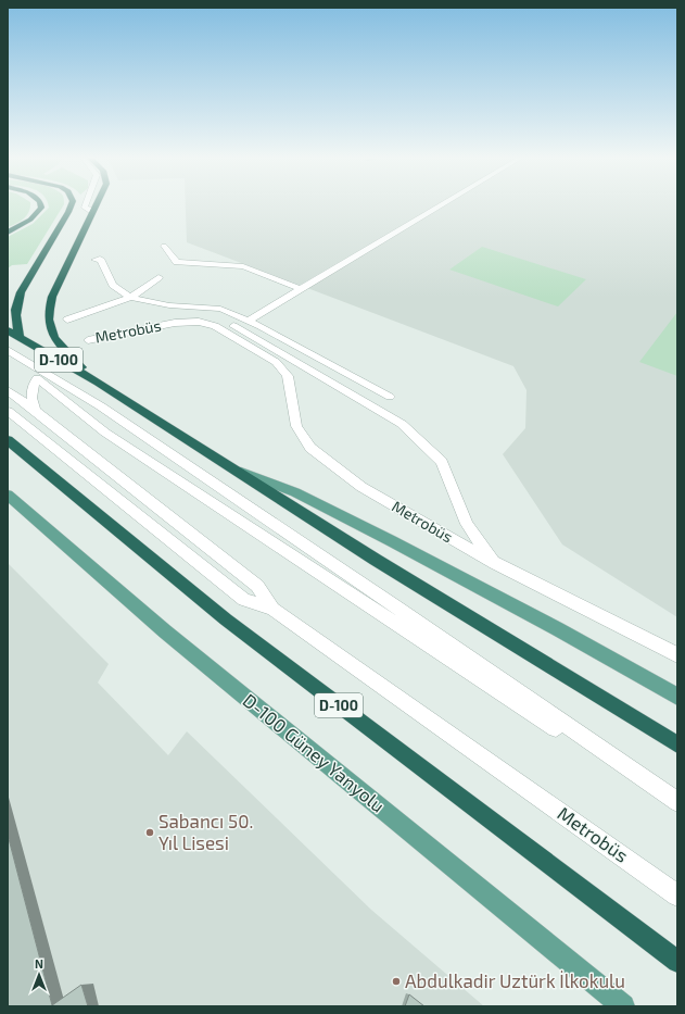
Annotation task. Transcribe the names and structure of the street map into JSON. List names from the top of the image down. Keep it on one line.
{"streets":{"highway":["D-100"],"main road":["D-100 Güney Yanyolu"],"street":["Metrobüs"]},"places":["Sabancı 50. Yıl Lisesi","Abdulkadir Uztürk İlkokulu"],"north":"top"}
